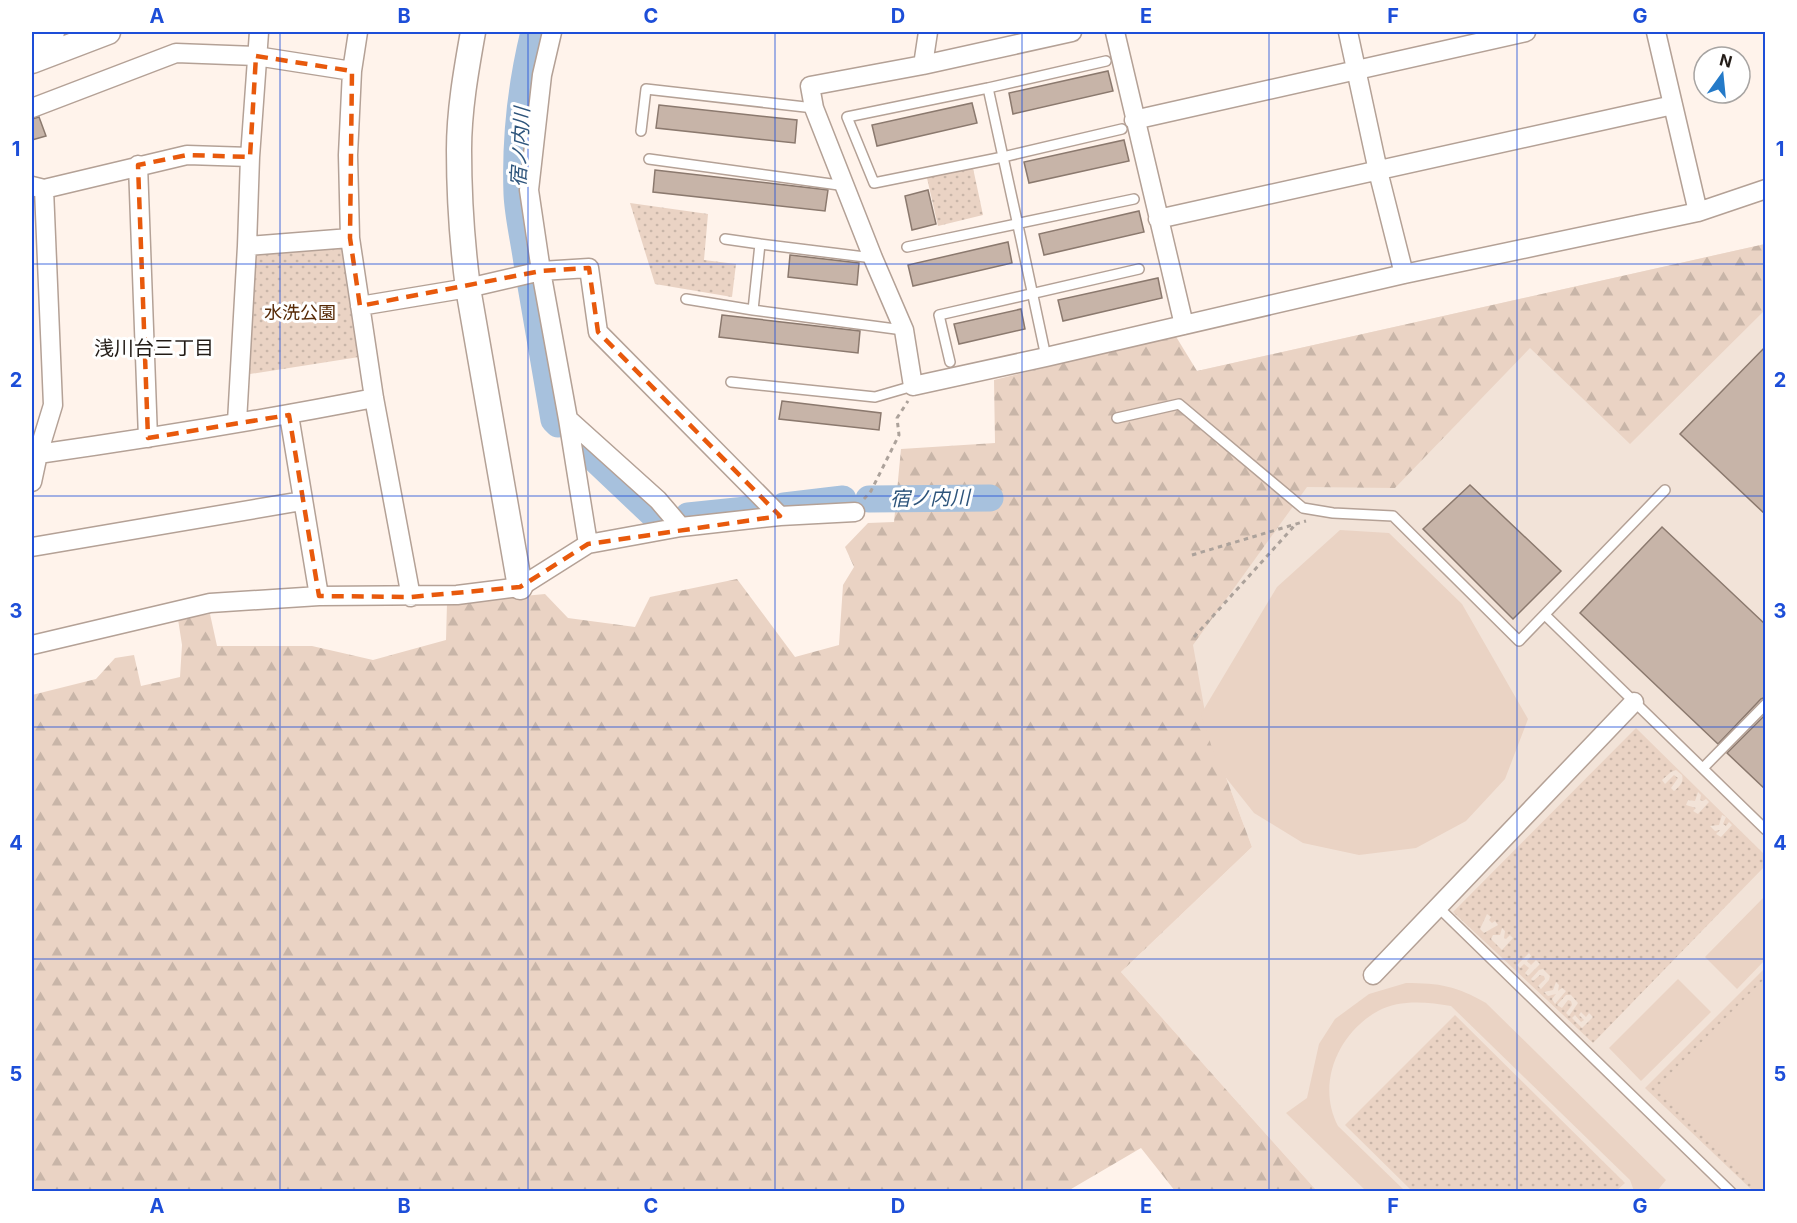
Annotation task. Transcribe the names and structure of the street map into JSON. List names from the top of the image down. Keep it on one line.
{"districts":["浅川台三丁目"],"water":["宿ノ内川"],"parks":["水洗公園"],"north":"top","grid":{"columns":["A","B","C","D","E","F","G"],"rows":["1","2","3","4","5"]}}
